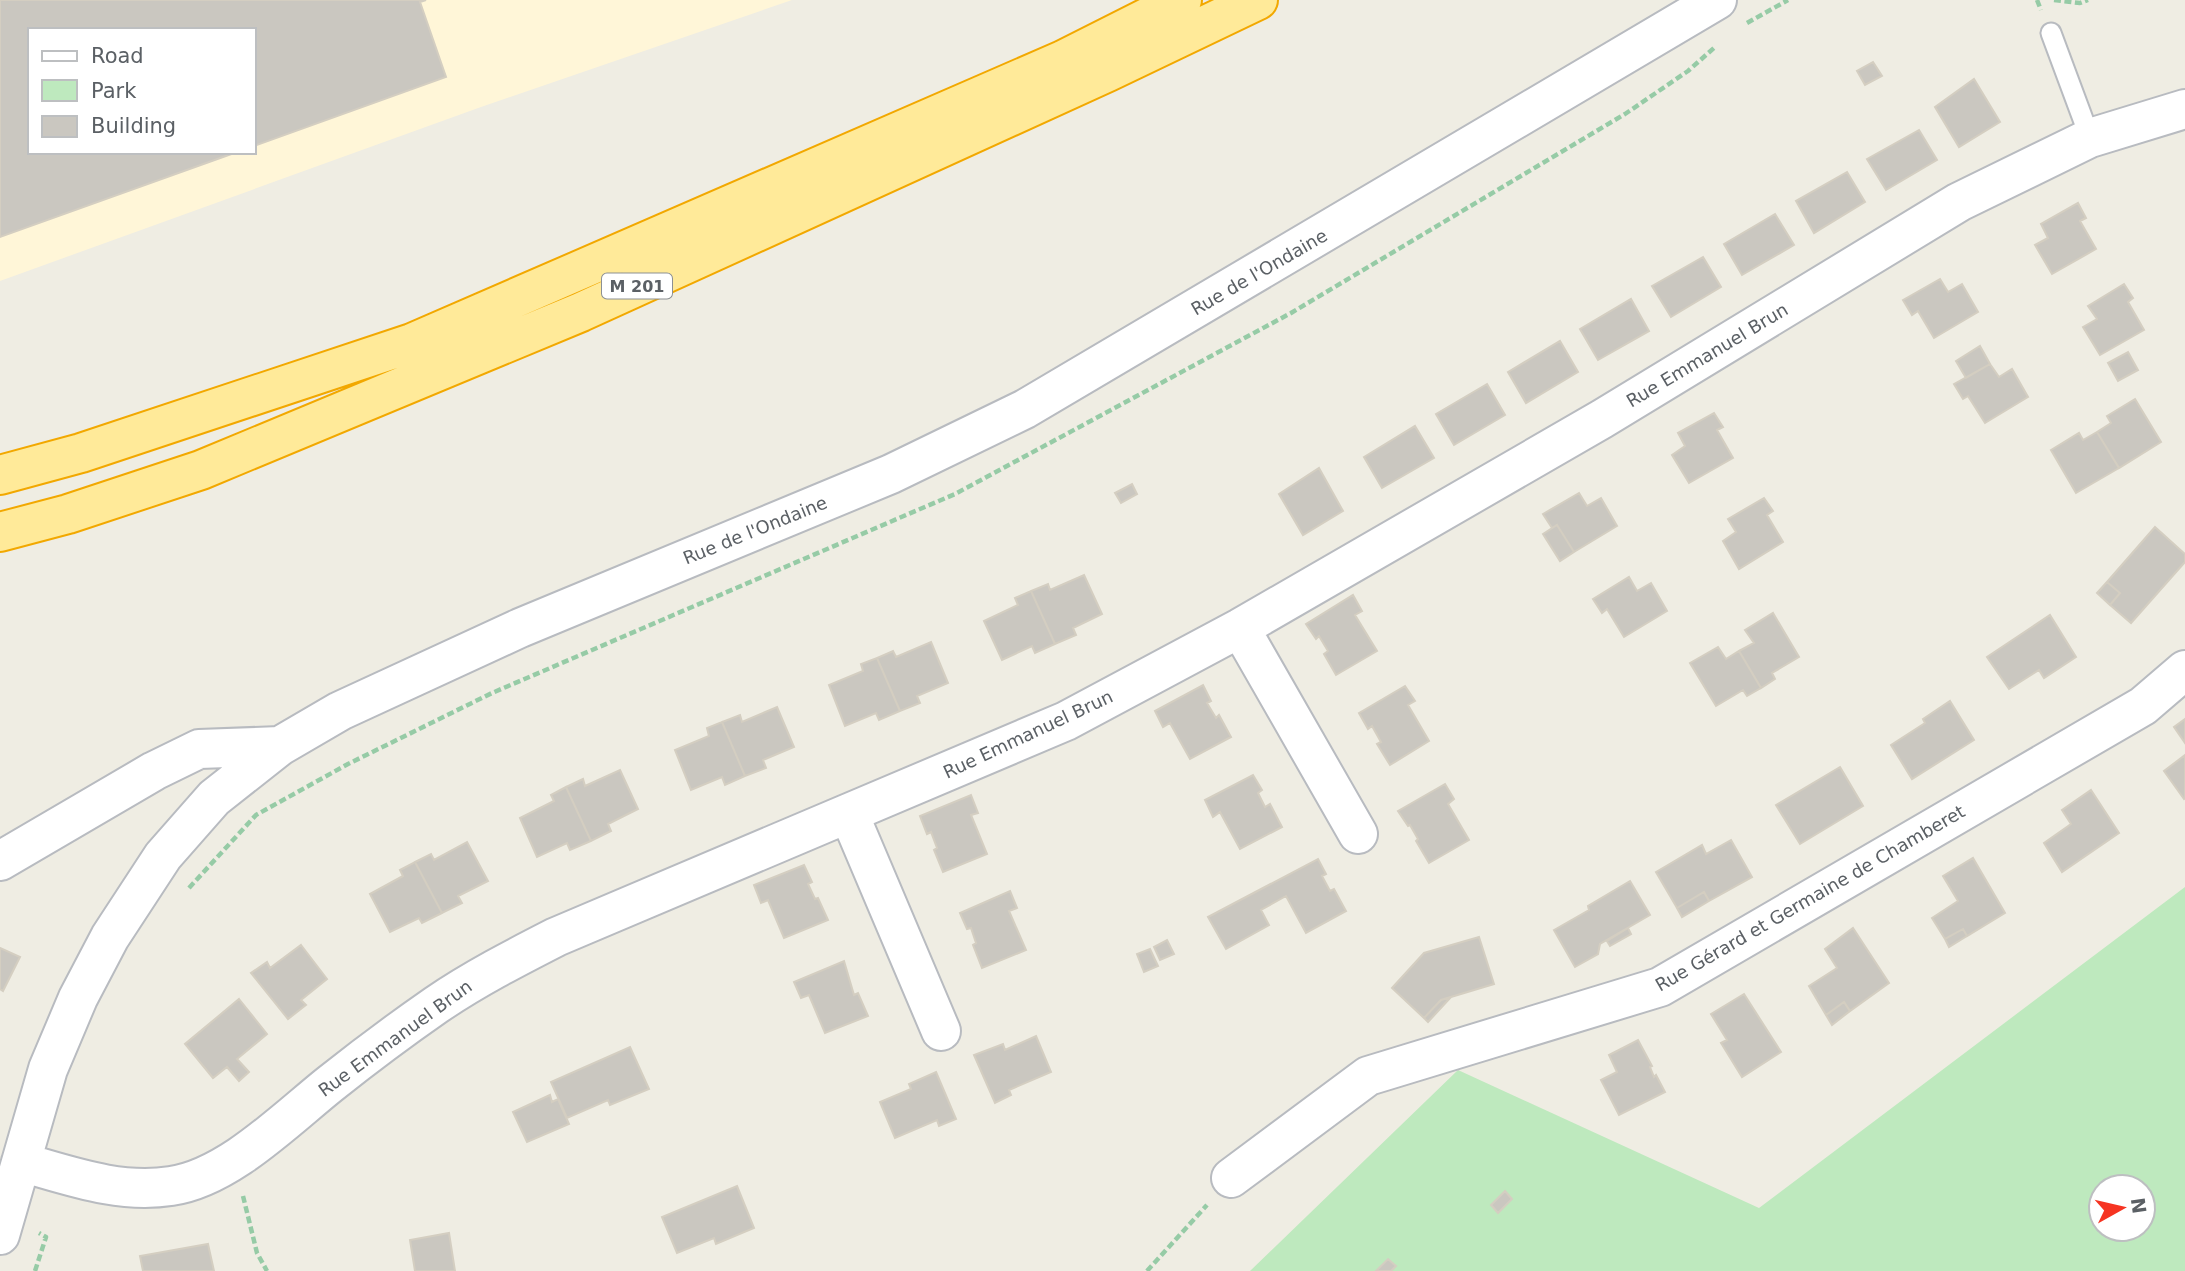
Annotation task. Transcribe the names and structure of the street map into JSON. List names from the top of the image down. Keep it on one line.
{"streets":{"highway":["M 201"],"street":["Rue de l'Ondaine","Rue Emmanuel Brun","Rue Gérard et Germaine de Chamberet"]},"crossings":[["Rue de l'Ondaine","Rue Emmanuel Brun"]],"legend":["Road","Park","Building"],"north":"right"}
